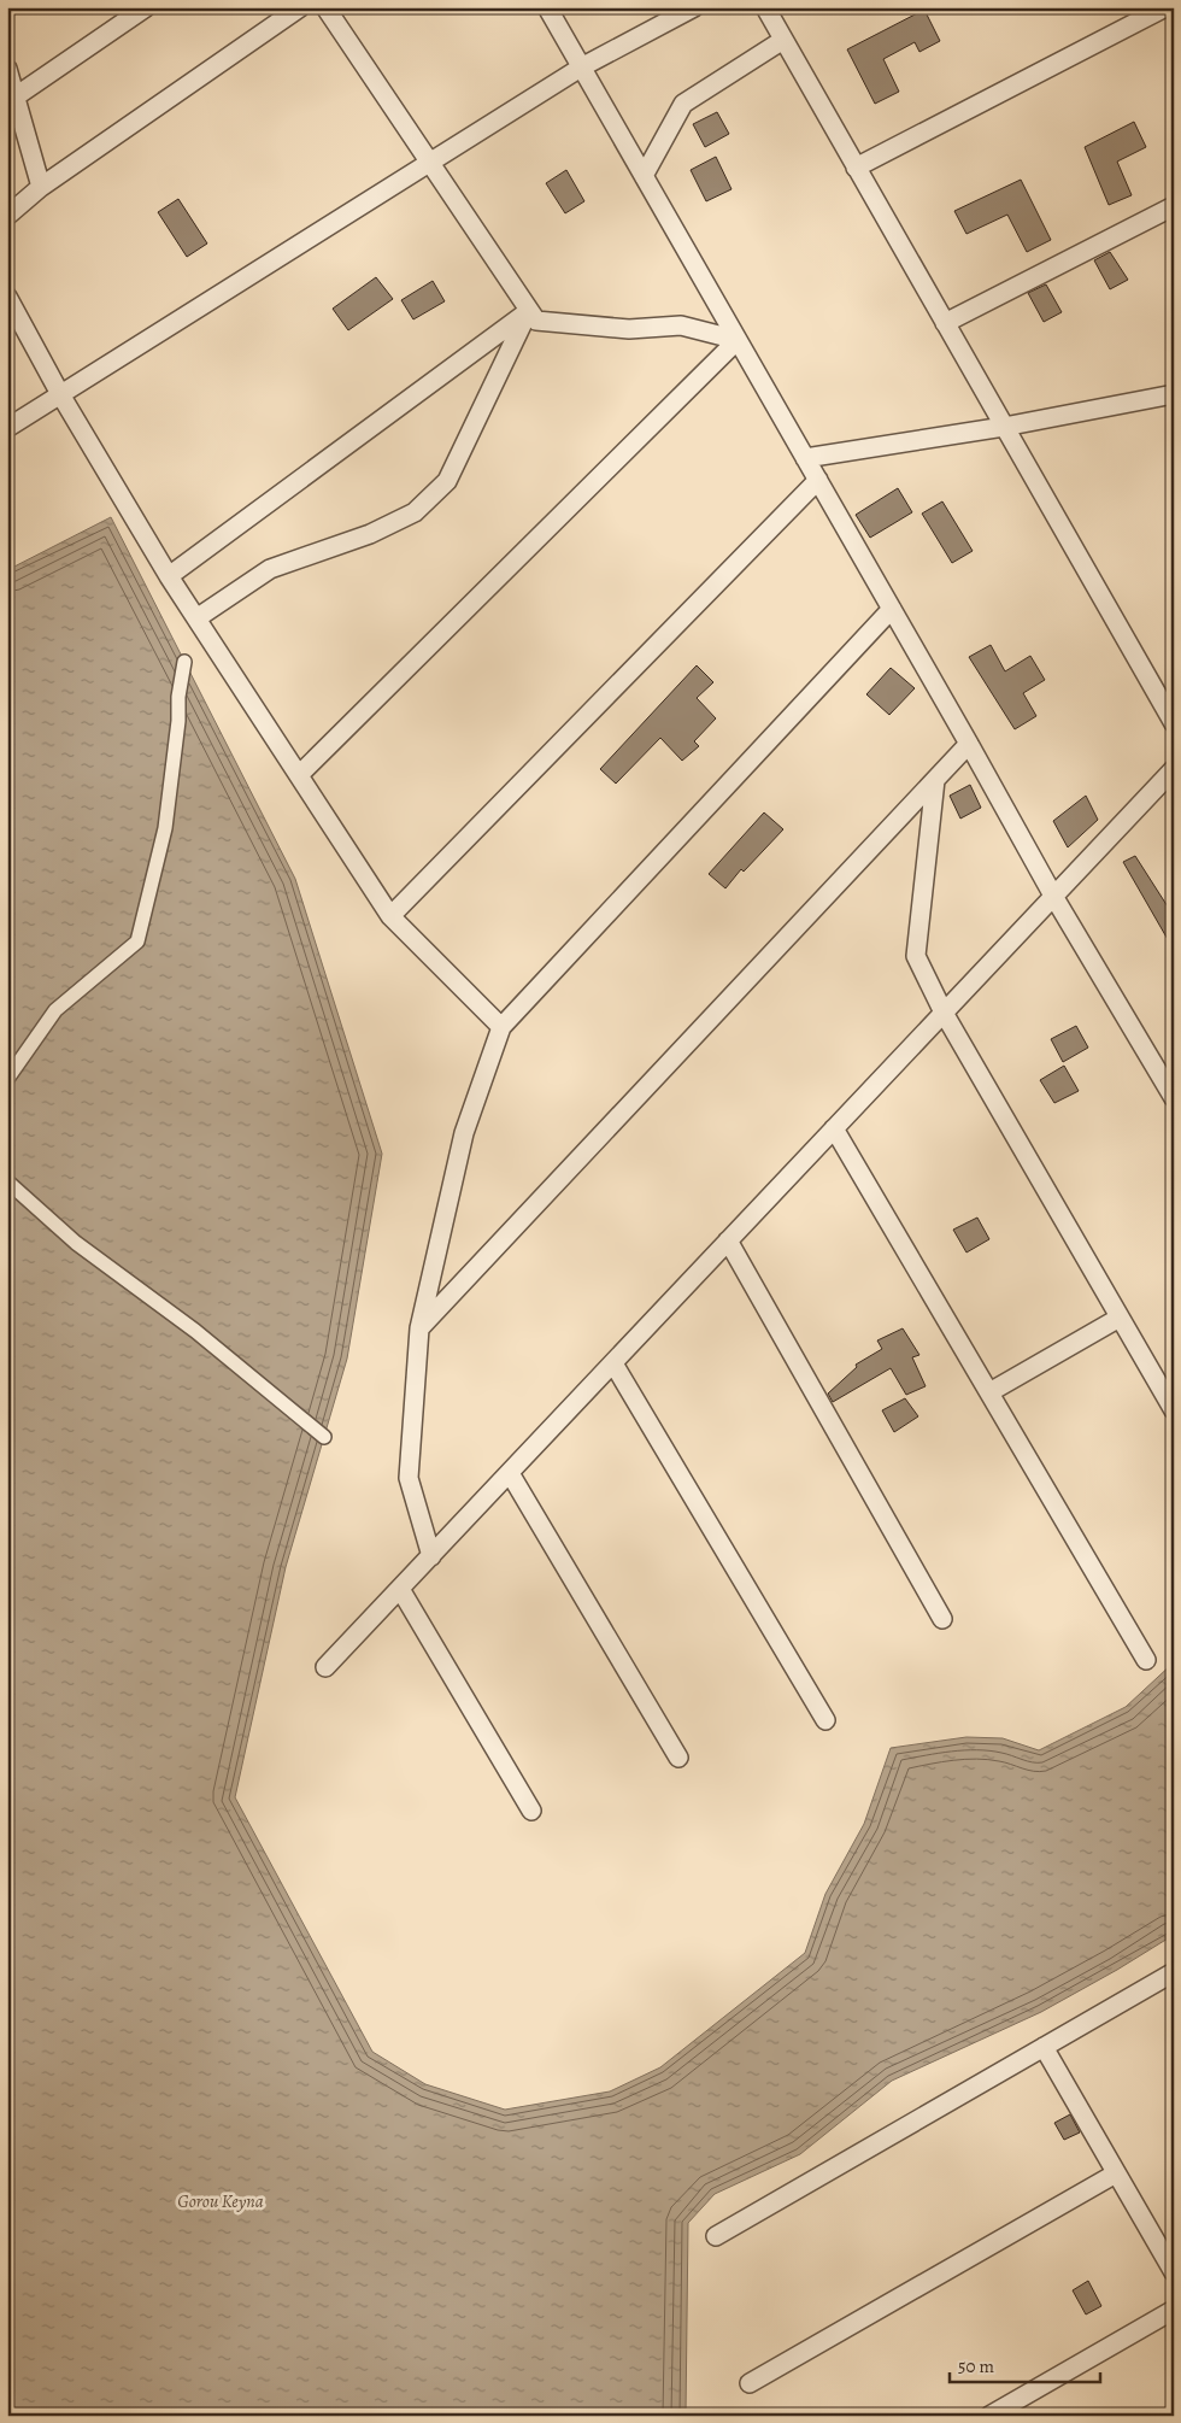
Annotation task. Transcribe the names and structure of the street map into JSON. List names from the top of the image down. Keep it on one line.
{"water":["Gorou Keyna"],"scale_bar":"50 m"}
